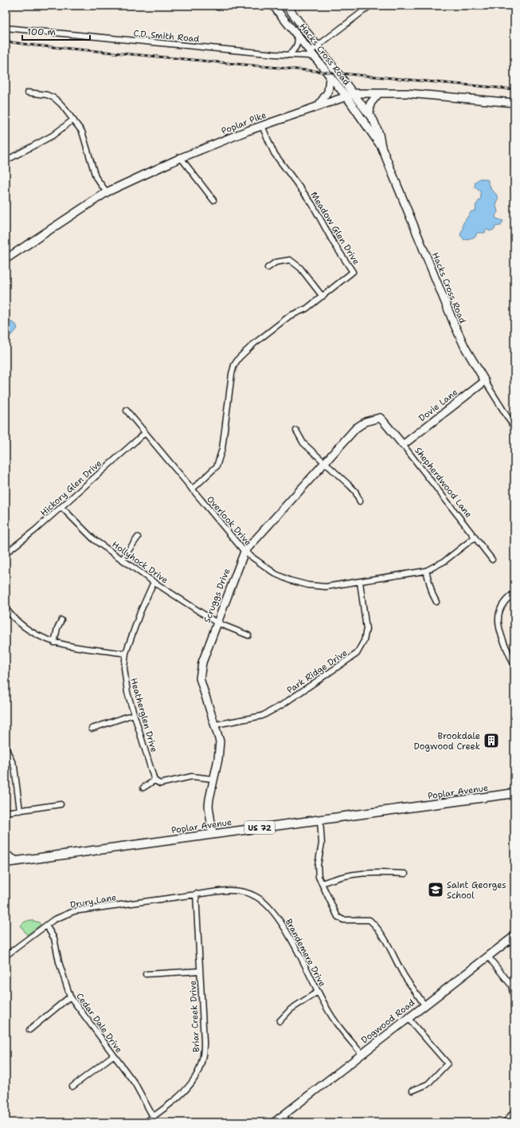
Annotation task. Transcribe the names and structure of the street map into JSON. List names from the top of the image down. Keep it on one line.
{"streets":{"main road":["Poplar Avenue","US 72"],"street":["C.D. Smith Road","Hacks Cross Road","Poplar Pike","Meadow Glen Drive","Dovie Lane","Shepherdwood Lane","Hickory Glen Drive","Overlook Drive","Hollyhock Drive","Scruggs Drive","Park Ridge Drive","Heatherglen Drive","Drury Lane","Brandemere Drive","Briar Creek Drive","Dogwood Road","Cedar Dale Drive"]},"crossings":[["C.D. Smith Road","Hacks Cross Road"],["Hacks Cross Road","Poplar Pike"],["Hacks Cross Road","Dovie Lane"],["Poplar Pike","Meadow Glen Drive"],["Meadow Glen Drive","Overlook Drive"],["Dovie Lane","Shepherdwood Lane"],["Shepherdwood Lane","Overlook Drive"],["Shepherdwood Lane","Scruggs Drive"],["Hickory Glen Drive","Overlook Drive"],["Hickory Glen Drive","Hollyhock Drive"],["Overlook Drive","Scruggs Drive"],["Overlook Drive","Park Ridge Drive"],["Hollyhock Drive","Scruggs Drive"],["Hollyhock Drive","Heatherglen Drive"],["Scruggs Drive","Park Ridge Drive"],["Scruggs Drive","Poplar Avenue"],["Drury Lane","Brandemere Drive"],["Drury Lane","Briar Creek Drive"],["Drury Lane","Cedar Dale Drive"],["Brandemere Drive","Briar Creek Drive"],["Brandemere Drive","Dogwood Road"],["Briar Creek Drive","Cedar Dale Drive"]],"places":{"building":["Brookdale Dogwood Creek"],"school or university":["Saint Georges School"]},"scale_bar":"100 m"}
